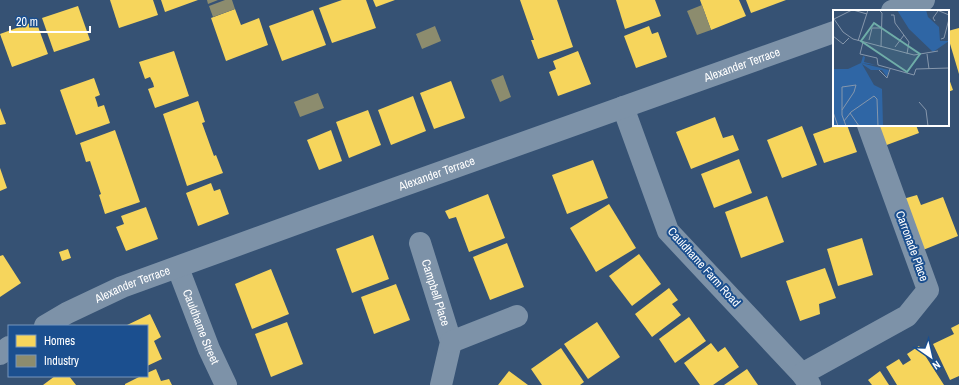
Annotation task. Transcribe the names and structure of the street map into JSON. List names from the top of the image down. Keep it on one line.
{"streets":{"street":["Alexander Terrace","Carronade Place","Cauldhame Farm Road","Campbell Place","Cauldhame Street"]},"crossings":[["Alexander Terrace","Cauldhame Farm Road"],["Alexander Terrace","Cauldhame Street"],["Carronade Place","Cauldhame Farm Road"]],"legend":["Homes","Industry"],"scale_bar":"20 m","north":"bottom right"}
